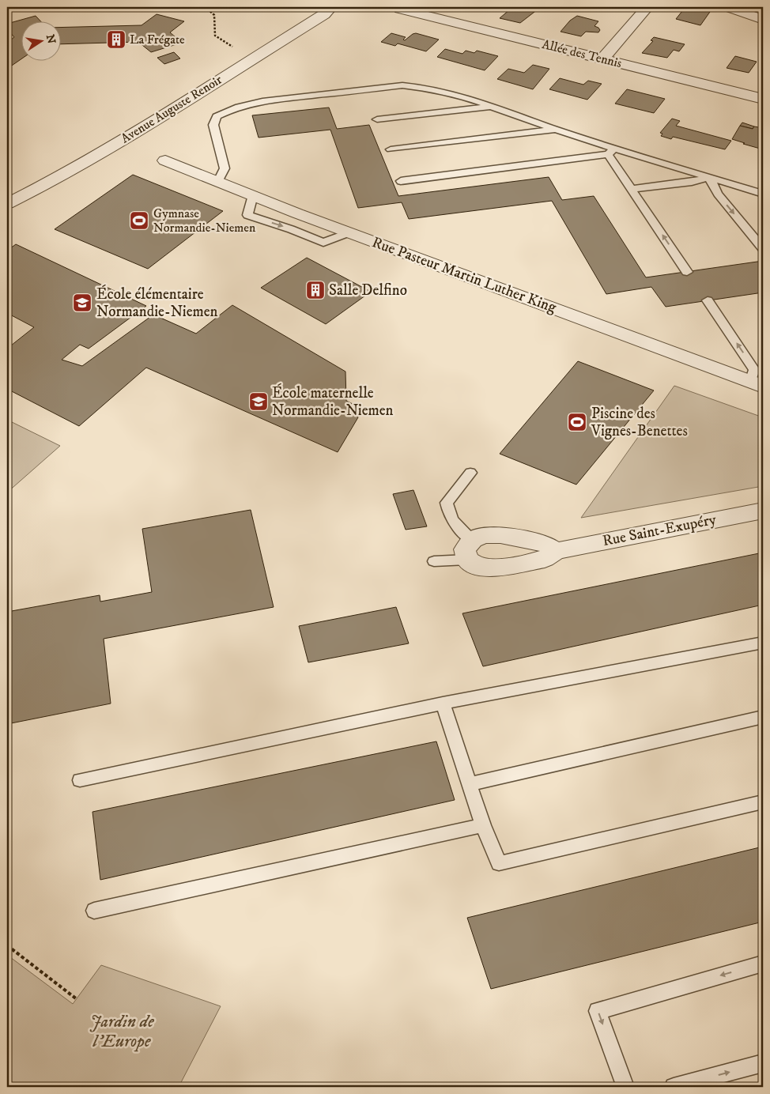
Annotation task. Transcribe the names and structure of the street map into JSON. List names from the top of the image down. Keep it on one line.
{"streets":{"street":["Allée des Tennis","Avenue Auguste Renoir","Rue Pasteur Martin Luther King","Rue Saint-Exupéry"]},"parks":["Jardin de l'Europe"],"places":{"building":["La Frégate","Salle Delfino"],"sports":["Gymnase Normandie-Niemen","Piscine des Vignes-Benettes"],"school or university":["École élémentaire Normandie-Niemen","École maternelle Normandie-Niemen"]},"north":"right"}
